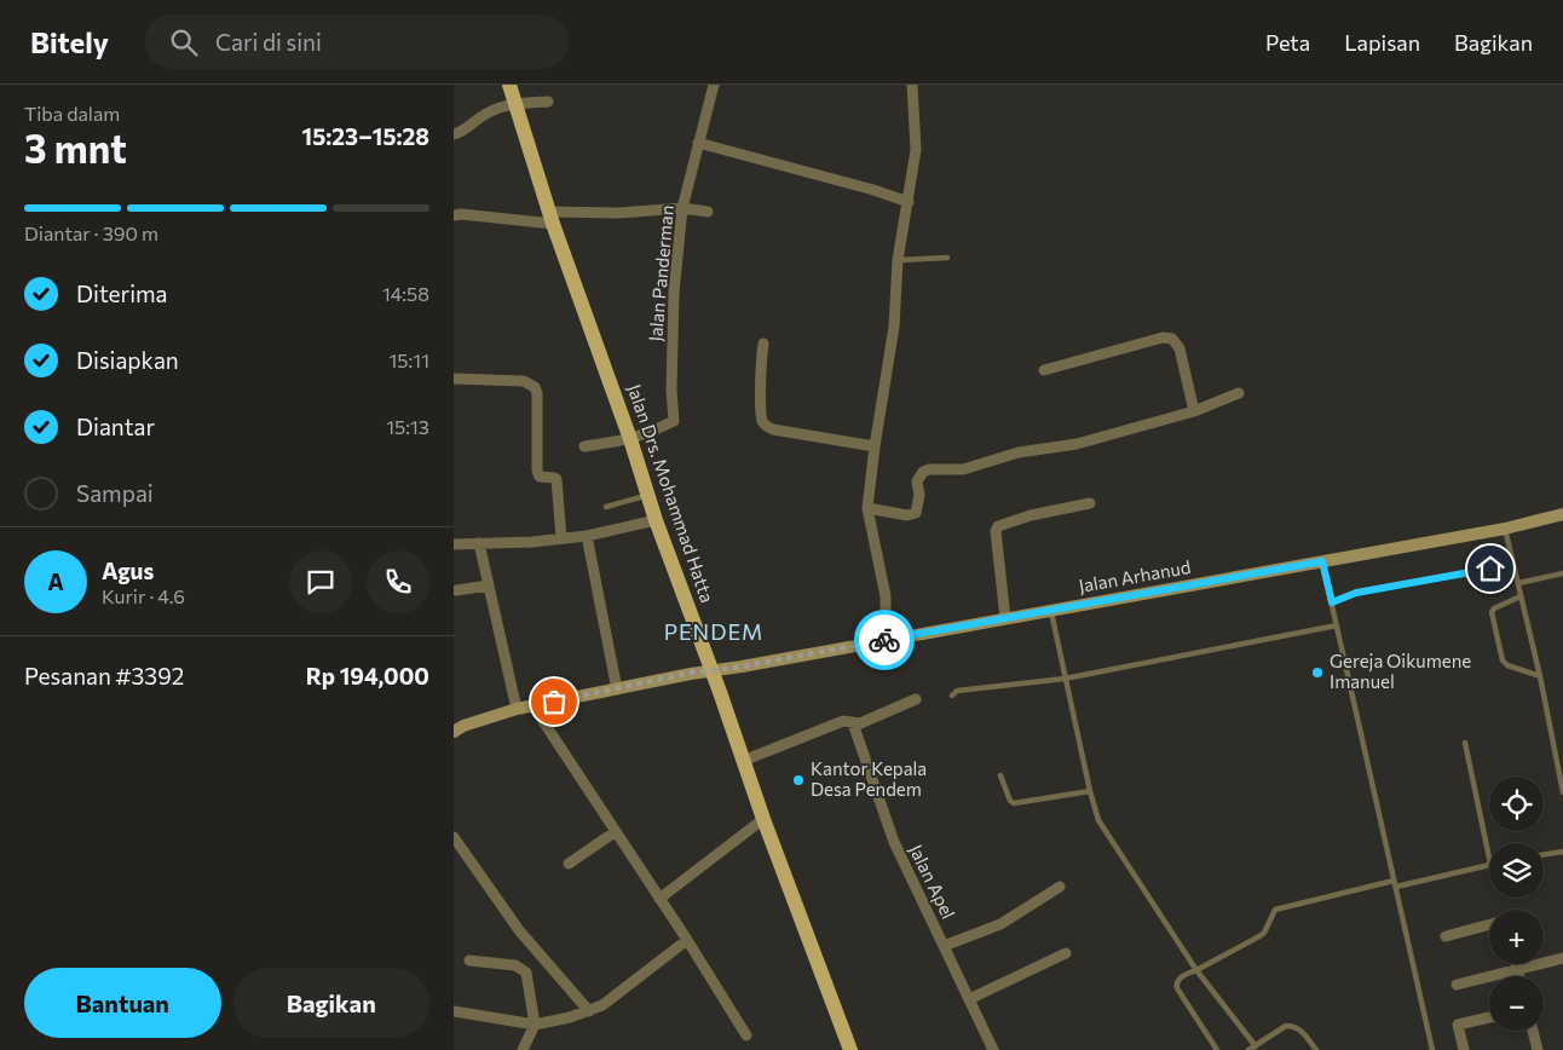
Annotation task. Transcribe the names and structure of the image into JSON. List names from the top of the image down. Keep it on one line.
{"streets":{"main road":["Jalan Drs. Mohammad Hatta"],"street":["Jalan Panderman","Jalan Arhanud","Jalan Apel"]},"crossings":[["Jalan Panderman","Jalan Drs. Mohammad Hatta"],["Jalan Drs. Mohammad Hatta","Jalan Arhanud"]],"districts":["PENDEM"],"places":["Gereja Oikumene Imanuel","Kantor Kepala Desa Pendem"],"page":{"header":"Bitely","search":"Cari di sini","nav":["Peta","Lapisan","Bagikan"],"heading":["3 mnt","Tiba dalam","15:23–15:28"],"panel":["Agus","Kurir · 4.6","Pesanan #3392","Rp 194,000"],"bar":"Diantar · 390 m","list":[["Diterima","14:58"],["Disiapkan","15:11"],["Diantar","15:13"],"Sampai"],"round":"A","map_buttons":["+","−"],"buttons":["Bantuan","Bagikan"]}}
